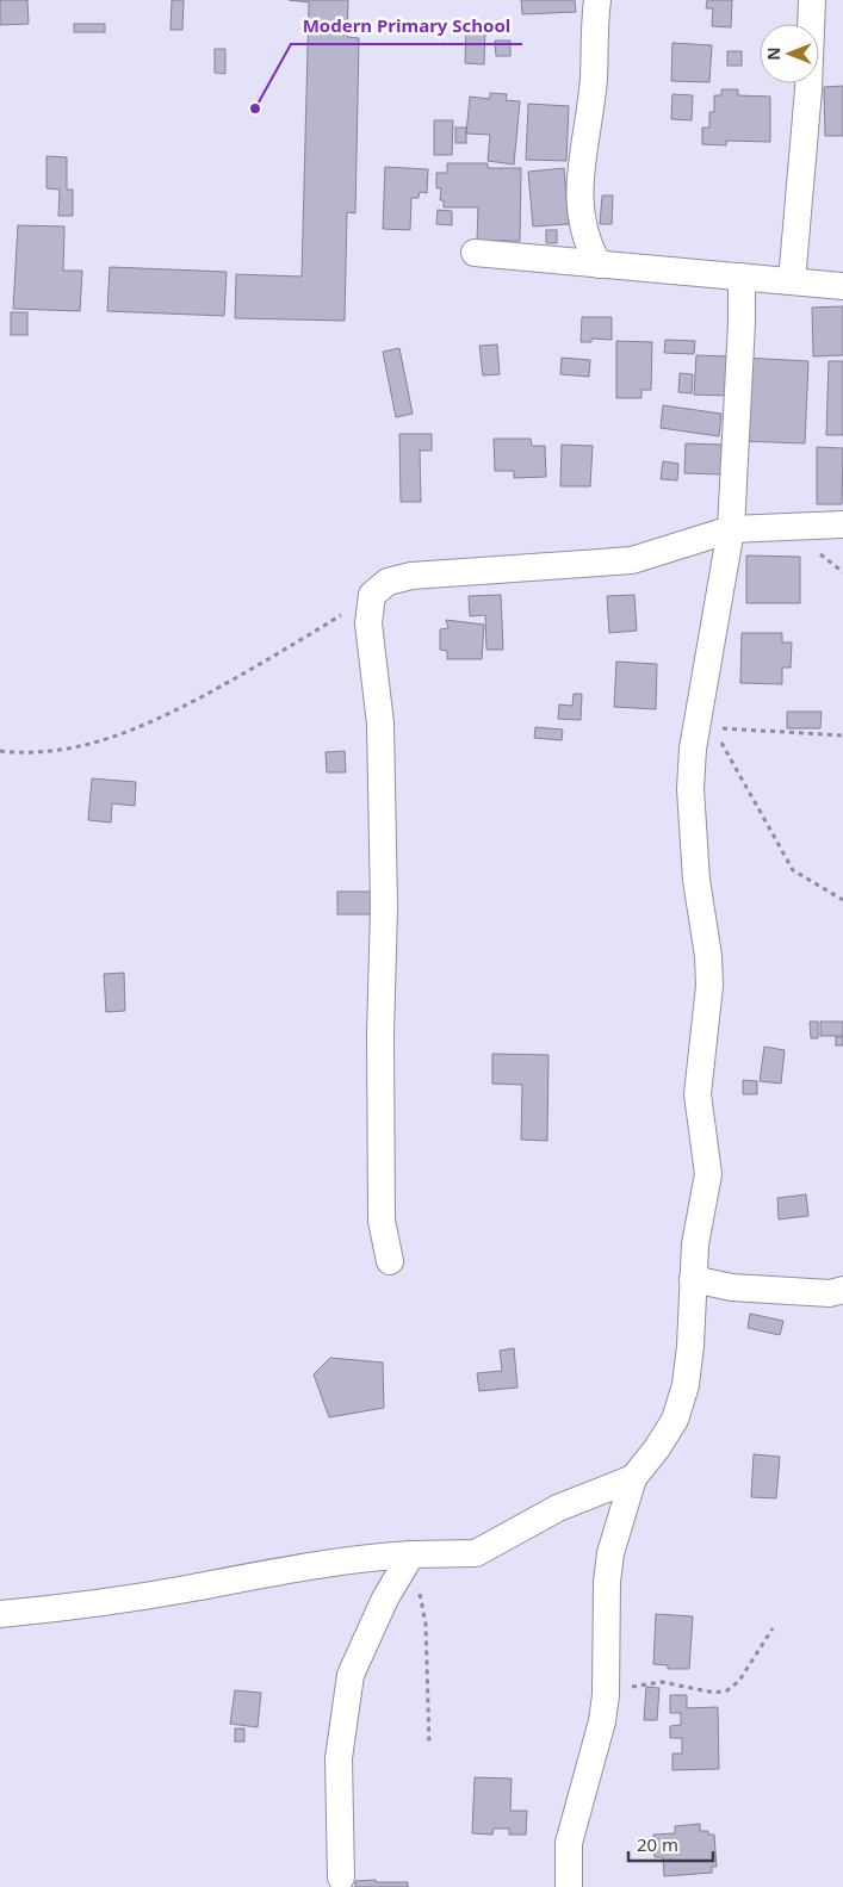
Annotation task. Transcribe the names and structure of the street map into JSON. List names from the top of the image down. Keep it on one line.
{"places":["Modern Primary School"],"scale_bar":"20 m","north":"left"}
